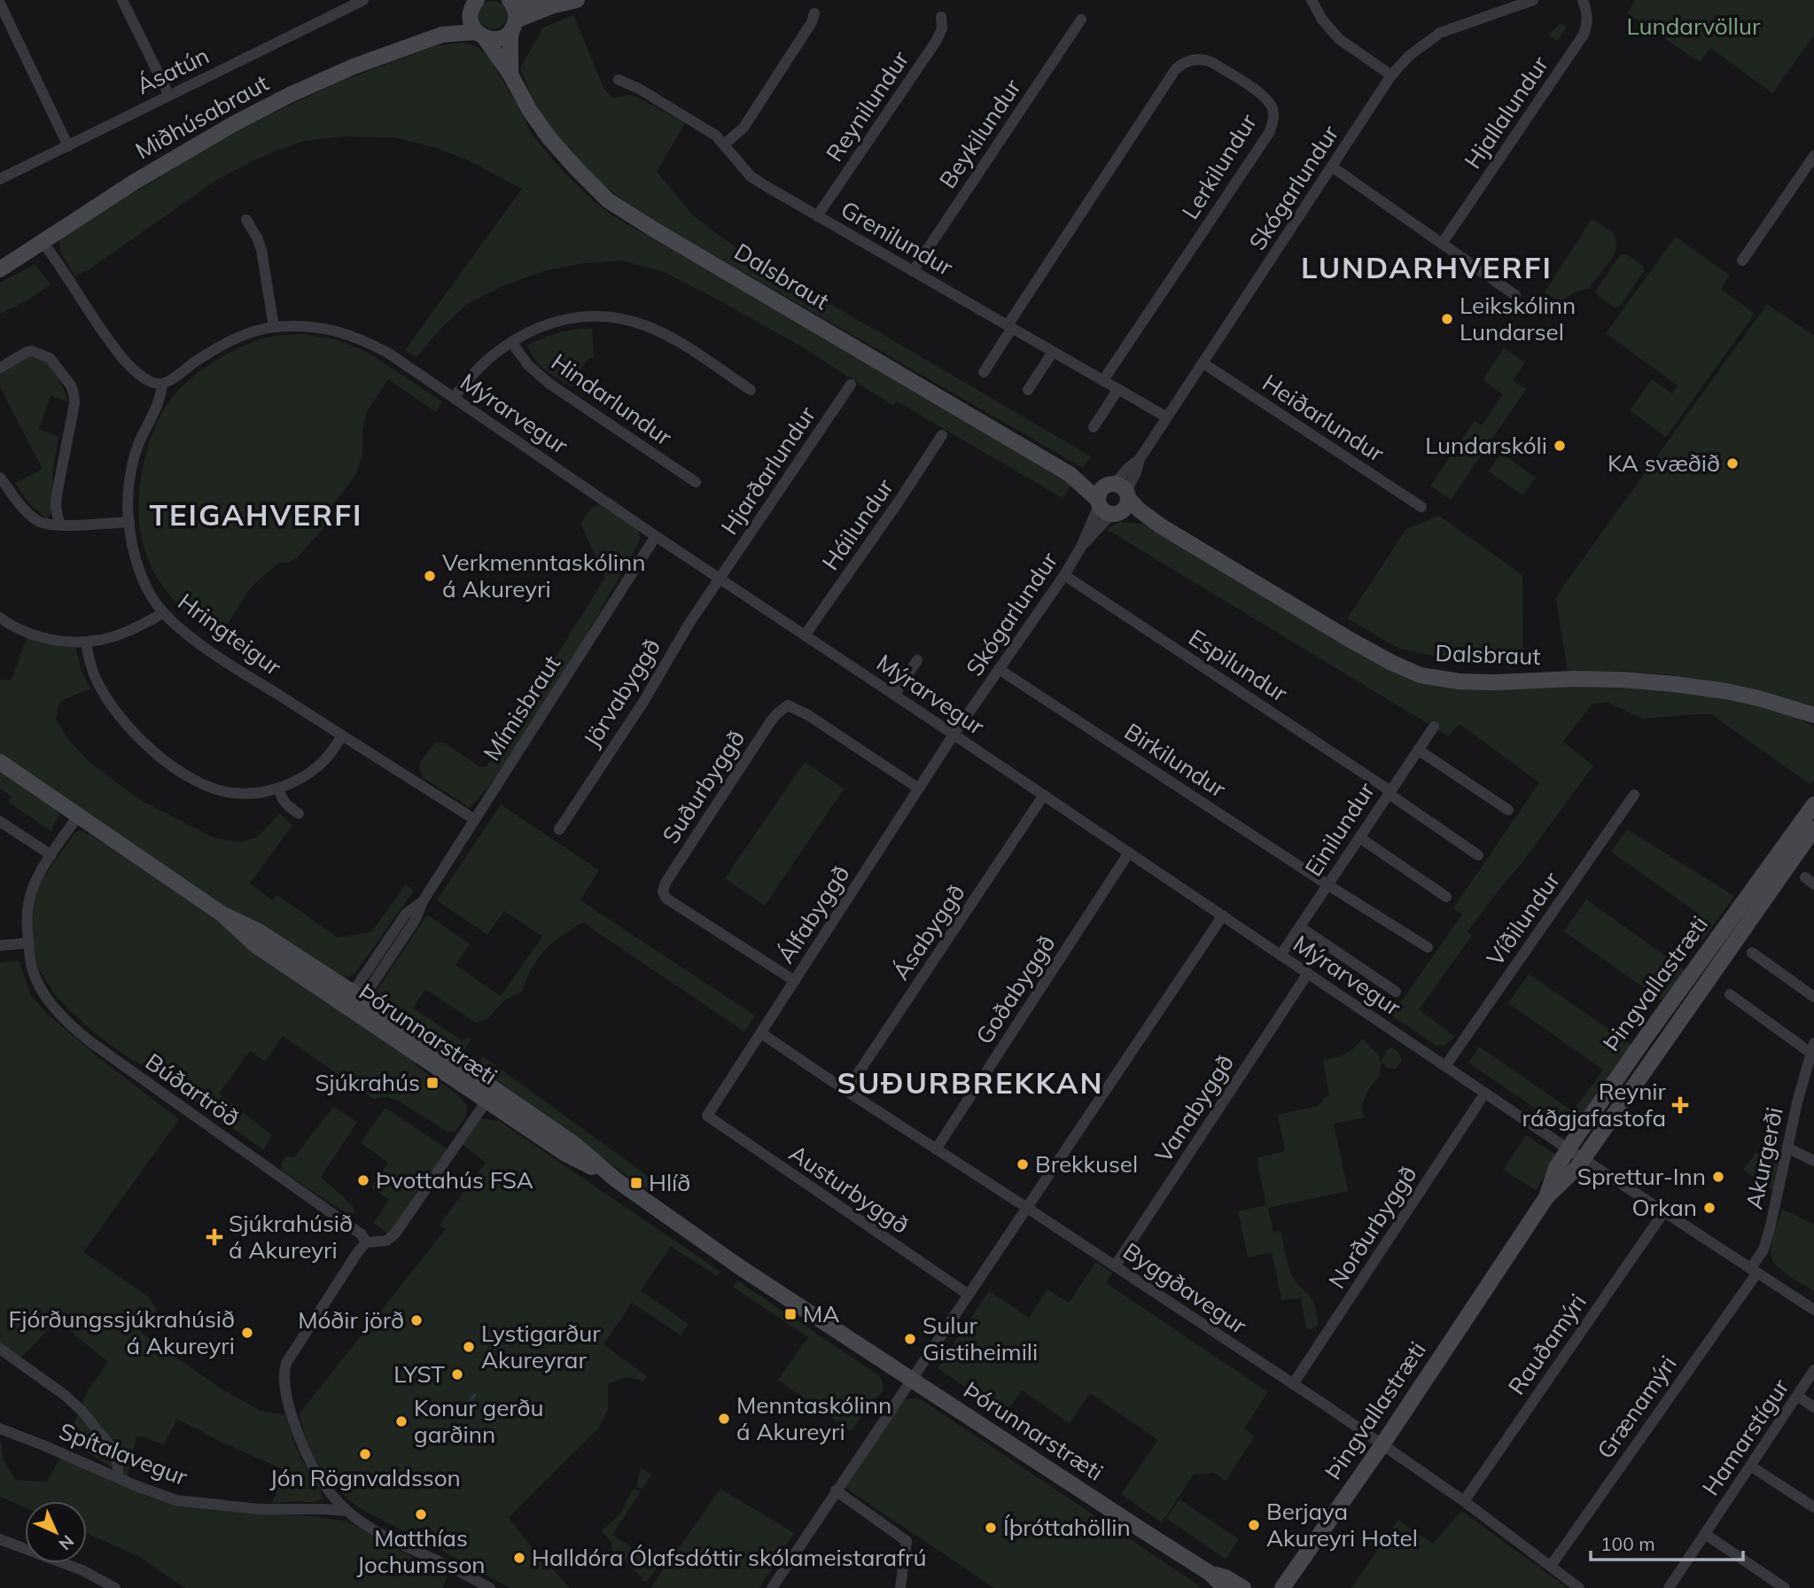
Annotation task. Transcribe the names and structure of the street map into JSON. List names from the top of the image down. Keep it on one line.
{"streets":{"street":["Ásatún","Reynilundur","Hjallalundur","Miðhúsabraut","Beykilundur","Lerkilundur","Skógarlundur","Grenilundur","Dalsbraut","Hindarlundur","Mýrarvegur","Heiðarlundur","Hjarðarlundur","Háilundur","Hringteigur","Espilundur","Jörvabyggð","Mímisbraut","Birkilundur","Suðurbyggð","Einilundur","Álfabyggð","Víðilundur","Ásabyggð","Þingvallastræti","Goðabyggð","Þórunnarstræti","Búðartröð","Vanabyggð","Akurgerði","Austurbyggð","Norðurbyggð","Byggðavegur","Rauðamýri","Grænamýri","Hamarstígur","Spítalavegur"]},"crossings":[["Reynilundur","Grenilundur"],["Miðhúsabraut","Dalsbraut"],["Beykilundur","Grenilundur"],["Lerkilundur","Grenilundur"],["Skógarlundur","Grenilundur"],["Skógarlundur","Dalsbraut"],["Skógarlundur","Mýrarvegur"],["Skógarlundur","Heiðarlundur"],["Skógarlundur","Espilundur"],["Skógarlundur","Birkilundur"],["Skógarlundur","Álfabyggð"],["Mýrarvegur","Hjarðarlundur"],["Mýrarvegur","Háilundur"],["Mýrarvegur","Hringteigur"],["Mýrarvegur","Jörvabyggð"],["Mýrarvegur","Mímisbraut"],["Mýrarvegur","Einilundur"],["Mýrarvegur","Álfabyggð"],["Mýrarvegur","Víðilundur"],["Mýrarvegur","Ásabyggð"],["Mýrarvegur","Þingvallastræti"],["Mýrarvegur","Goðabyggð"],["Mýrarvegur","Vanabyggð"],["Mýrarvegur","Akurgerði"],["Mýrarvegur","Norðurbyggð"],["Mýrarvegur","Rauðamýri"],["Mýrarvegur","Grænamýri"],["Hjarðarlundur","Jörvabyggð"],["Hringteigur","Mímisbraut"],["Espilundur","Einilundur"],["Mímisbraut","Þórunnarstræti"],["Birkilundur","Einilundur"],["Suðurbyggð","Álfabyggð"],["Álfabyggð","Austurbyggð"],["Álfabyggð","Byggðavegur"],["Ásabyggð","Byggðavegur"],["Þingvallastræti","Byggðavegur"],["Goðabyggð","Byggðavegur"],["Þórunnarstræti","Búðartröð"],["Vanabyggð","Byggðavegur"],["Akurgerði","Grænamýri"],["Norðurbyggð","Byggðavegur"],["Byggðavegur","Rauðamýri"],["Byggðavegur","Grænamýri"]],"districts":["LUNDARHVERFI","TEIGAHVERFI","SUÐURBREKKAN"],"parks":["Lundarvöllur"],"places":{"other":["Leikskólinn Lundarsel","Lundarskóli","KA svæðið","Verkmenntaskólinn á Akureyri","Brekkusel","Sprettur-Inn","Þvottahús FSA","Orkan","Móðir jörð","Fjórðungssjúkrahúsið á Akureyri","Sulur Gistiheimili","Lystigarður Akureyrar","LYST","Menntaskólinn á Akureyri","Konur gerðu garðinn","Jón Rögnvaldsson","Matthías Jochumsson","Berjaya Akureyri Hotel","Íþróttahöllin","Halldóra Ólafsdóttir skólameistarafrú"],"transit":["Sjúkrahús","Hlíð","MA"],"health":["Reynir ráðgjafastofa","Sjúkrahúsið á Akureyri"]},"scale_bar":"100 m","north":"bottom right"}
